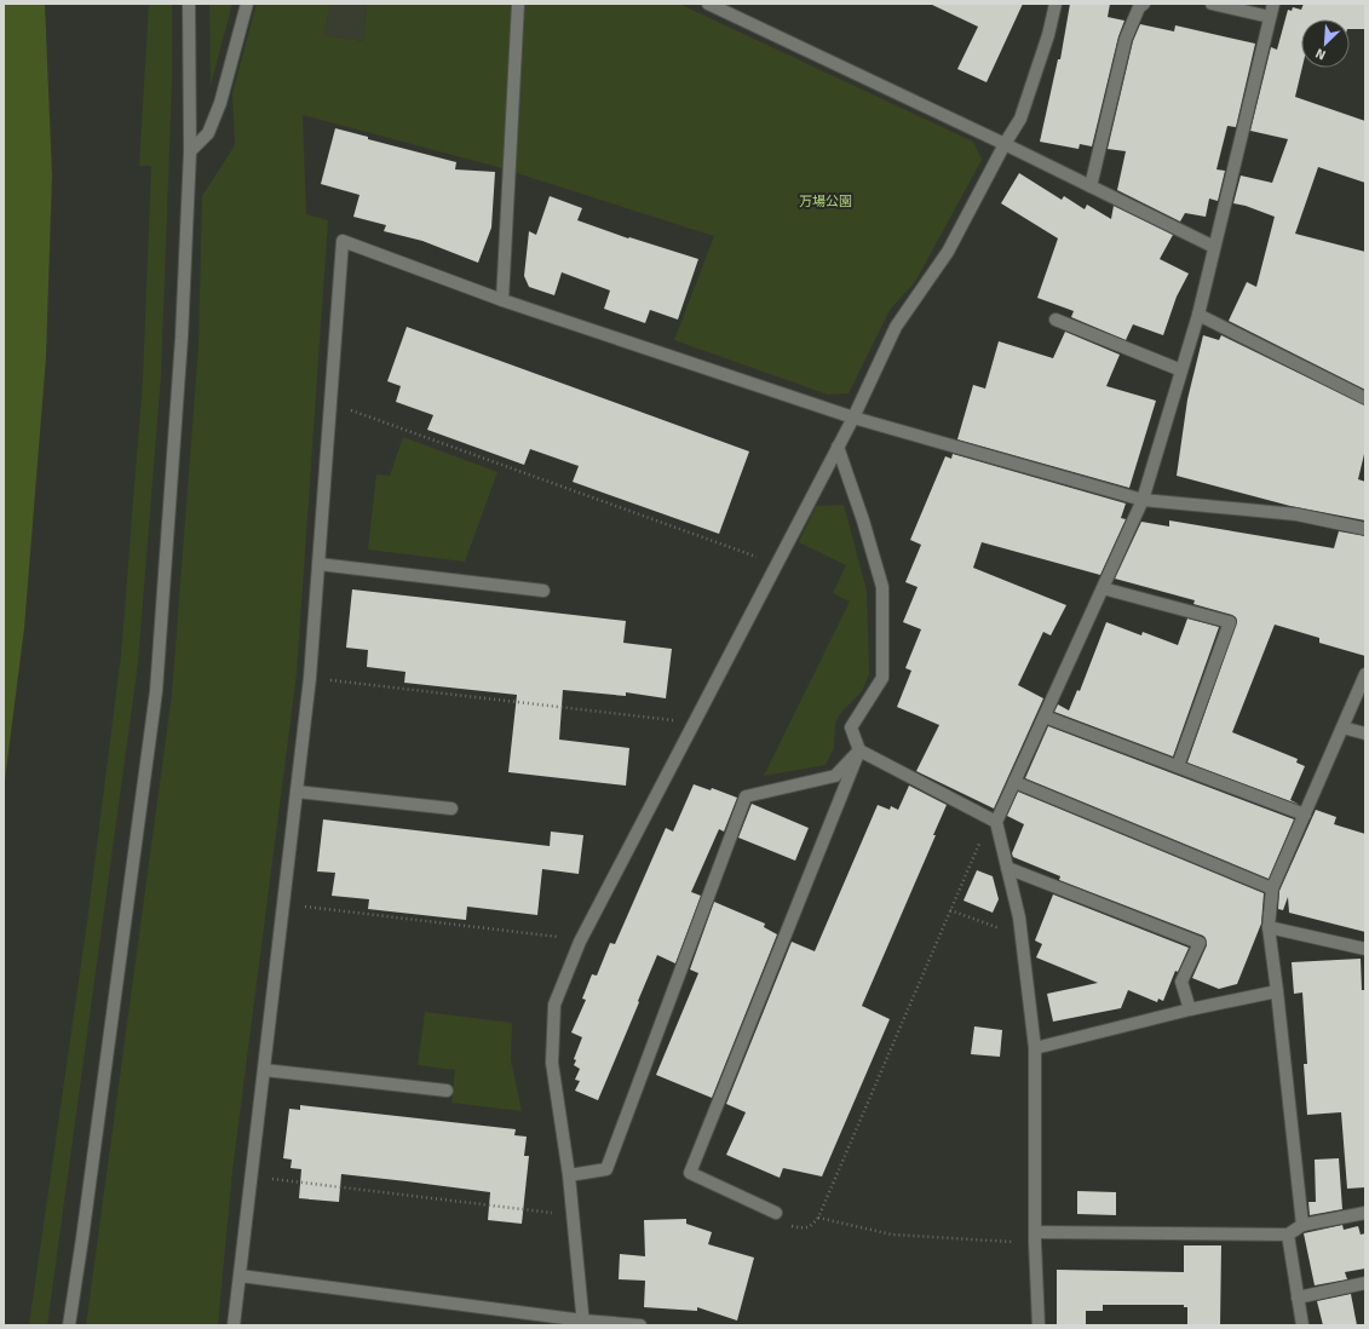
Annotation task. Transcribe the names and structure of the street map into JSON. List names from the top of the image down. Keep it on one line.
{"parks":["万場公園"],"north":"bottom left"}
